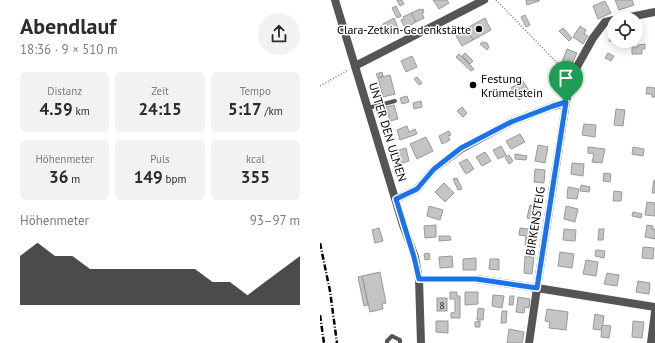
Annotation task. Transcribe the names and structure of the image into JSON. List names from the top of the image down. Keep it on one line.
{"streets":{"street":["UNTER DEN ULMEN","BIRKENSTEIG"]},"places":["Clara-Zetkin-Gedenkstätte","Festung Krümelstein"],"house_numbers":["8"],"page":{"heading":["Abendlauf","18:36 · 9 × 510 m"],"stats":[["Distanz","4.59 km"],["Zeit","24:15"],["Tempo","5:17 /km"],["Höhenmeter","36 m"],["Puls","149 bpm"],["kcal","355"]],"chart":["Höhenmeter","93–97 m"]}}
